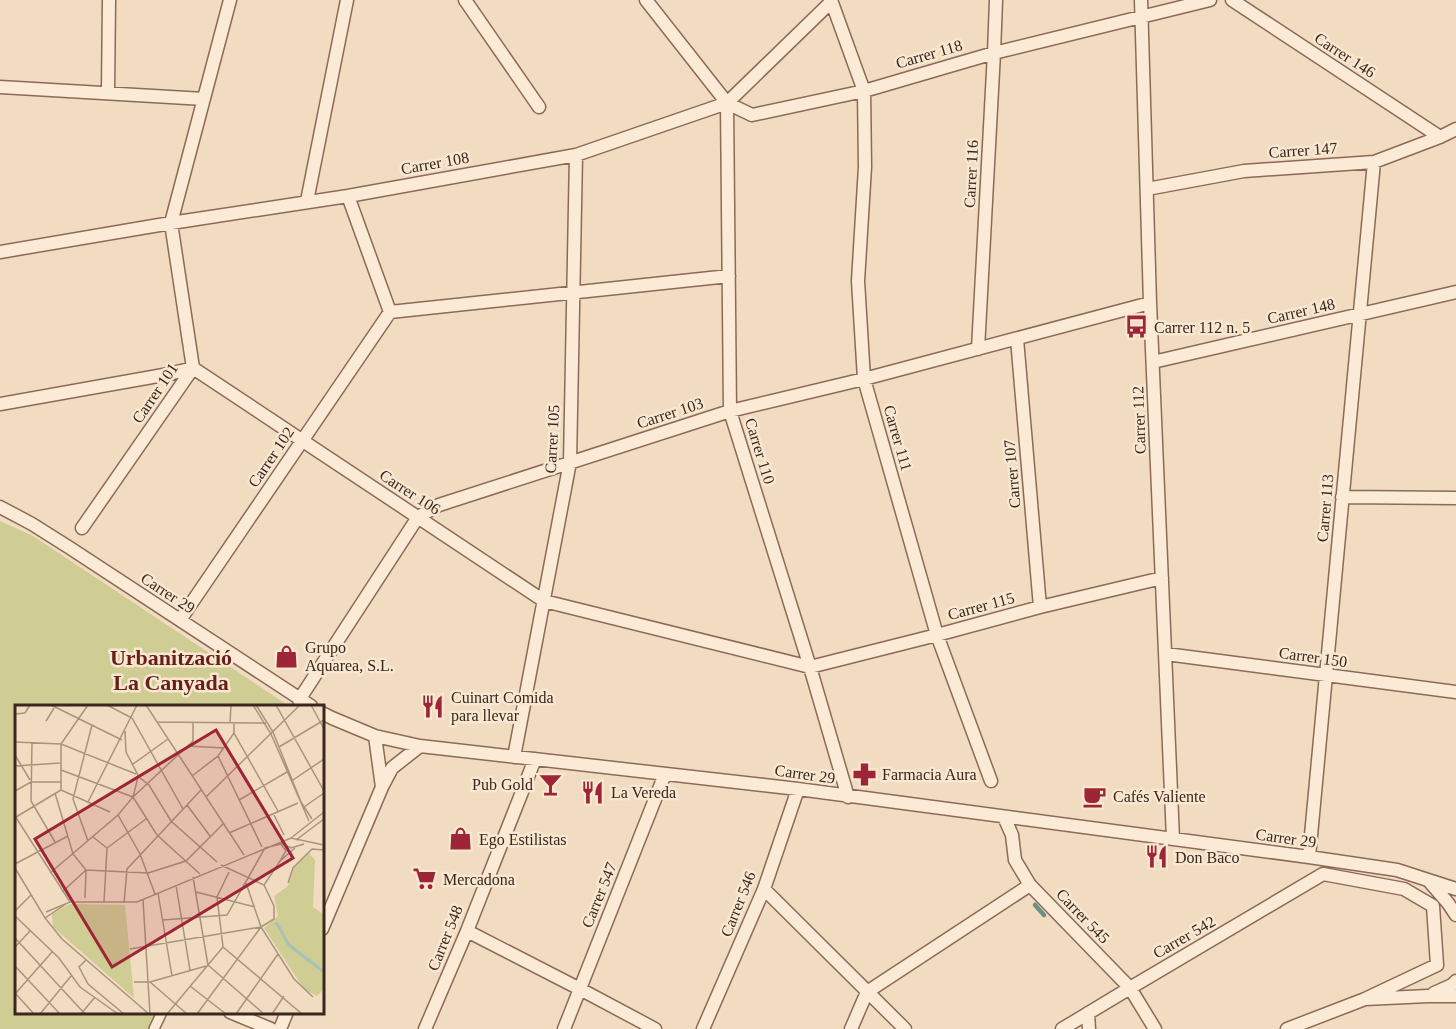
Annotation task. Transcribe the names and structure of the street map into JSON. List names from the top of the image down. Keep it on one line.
{"streets":{"street":["Carrer 118","Carrer 146","Carrer 147","Carrer 108","Carrer 116","Carrer 148","Carrer 101","Carrer 103","Carrer 112","Carrer 111","Carrer 105","Carrer 110","Carrer 102","Carrer 107","Carrer 106","Carrer 113","Carrer 29","Carrer 115","Carrer 150","Carrer 547","Carrer 546","Carrer 545","Carrer 542","Carrer 548"]},"crossings":[["Carrer 118","Carrer 108"],["Carrer 118","Carrer 116"],["Carrer 118","Carrer 112"],["Carrer 118","Carrer 111"],["Carrer 118","Carrer 110"],["Carrer 146","Carrer 147"],["Carrer 147","Carrer 112"],["Carrer 147","Carrer 113"],["Carrer 108","Carrer 101"],["Carrer 108","Carrer 111"],["Carrer 108","Carrer 105"],["Carrer 108","Carrer 110"],["Carrer 116","Carrer 103"],["Carrer 148","Carrer 112"],["Carrer 148","Carrer 113"],["Carrer 101","Carrer 106"],["Carrer 103","Carrer 112"],["Carrer 103","Carrer 111"],["Carrer 103","Carrer 105"],["Carrer 103","Carrer 110"],["Carrer 103","Carrer 107"],["Carrer 103","Carrer 106"],["Carrer 103","Carrer 29"],["Carrer 112","Carrer 29"],["Carrer 112","Carrer 115"],["Carrer 112","Carrer 150"],["Carrer 111","Carrer 115"],["Carrer 105","Carrer 106"],["Carrer 105","Carrer 29"],["Carrer 110","Carrer 106"],["Carrer 110","Carrer 29"],["Carrer 110","Carrer 115"],["Carrer 102","Carrer 106"],["Carrer 102","Carrer 29"],["Carrer 107","Carrer 115"],["Carrer 106","Carrer 115"],["Carrer 113","Carrer 29"],["Carrer 113","Carrer 150"],["Carrer 29","Carrer 547"],["Carrer 29","Carrer 546"],["Carrer 29","Carrer 545"],["Carrer 29","Carrer 542"],["Carrer 29","Carrer 548"],["Carrer 545","Carrer 542"]],"districts":["Urbanització La Canyada"],"places":{"bus stop":["Carrer 112 n. 5"],"shop":["Grupo Aquarea, S.L.","Ego Estilistas"],"restaurant":["Cuinart Comida para llevar","La Vereda","Don Baco"],"pharmacy":["Farmacia Aura"],"bar":["Pub Gold"],"cafe":["Cafés Valiente"],"supermarket":["Mercadona"]}}
